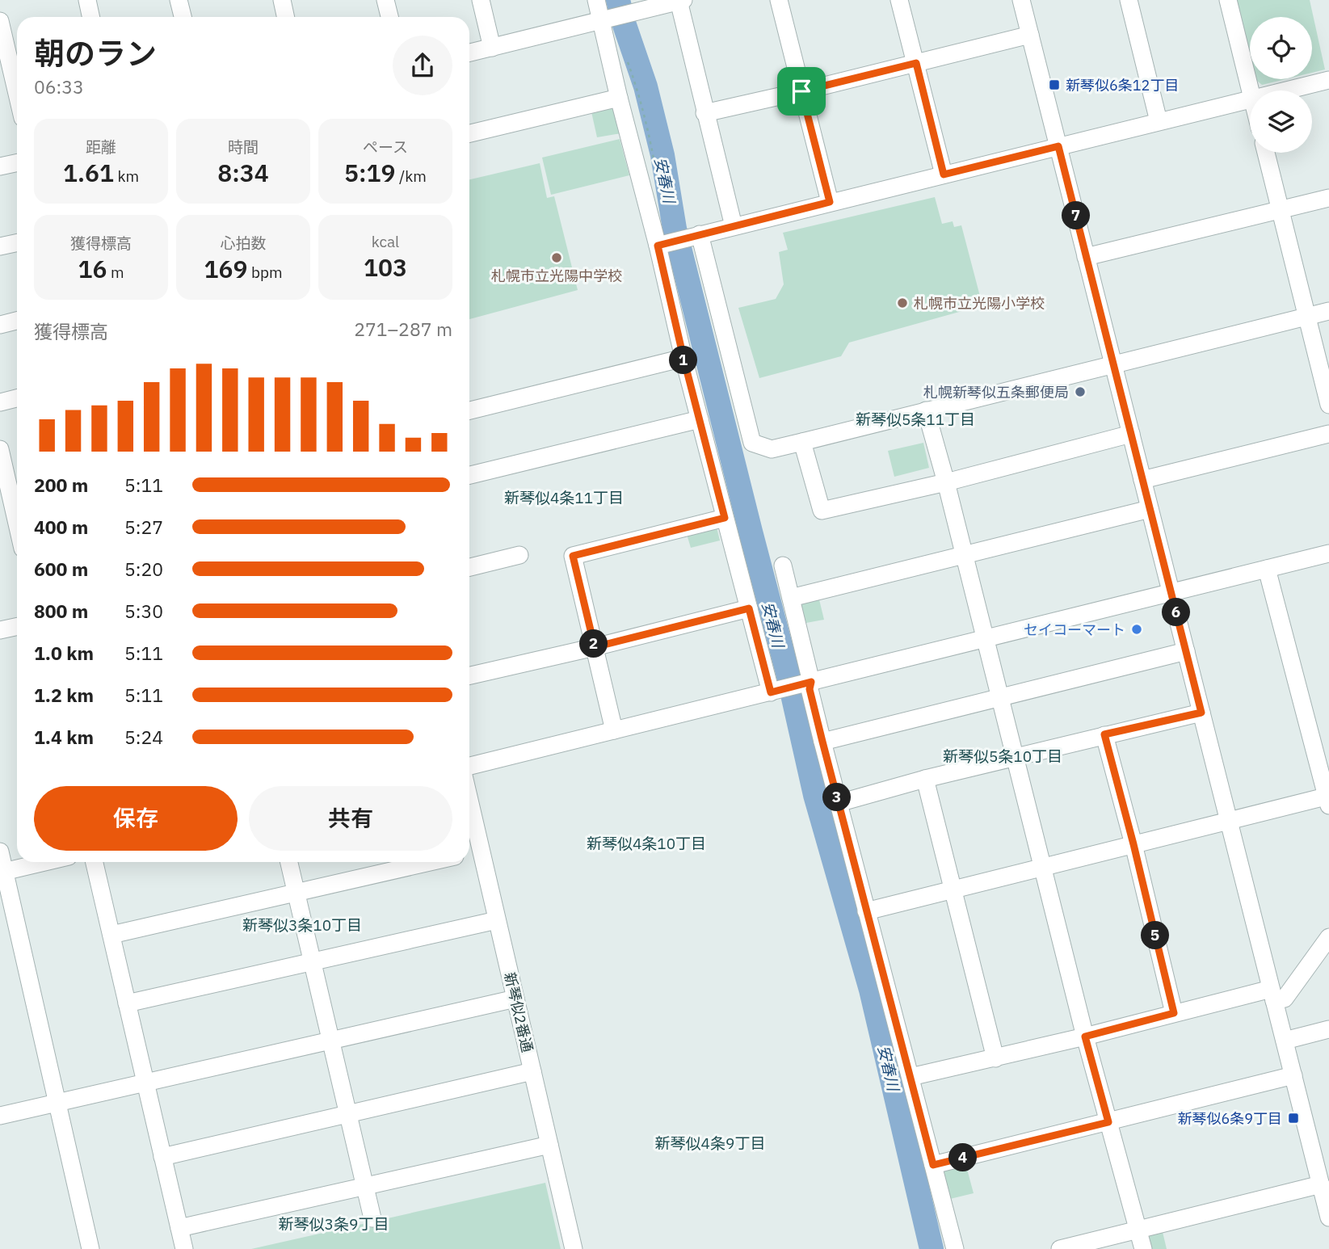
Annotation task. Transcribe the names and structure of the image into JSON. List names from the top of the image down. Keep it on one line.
{"streets":{"street":["新琴似2番通"]},"districts":["新琴似5条11丁目","新琴似4条11丁目","新琴似5条10丁目","新琴似4条10丁目","新琴似3条10丁目","新琴似4条9丁目","新琴似3条9丁目"],"water":["安春川"],"places":{"transit":["新琴似6条12丁目","新琴似6条9丁目"],"other":["札幌市立光陽中学校","札幌市立光陽小学校","札幌新琴似五条郵便局","セイコーマート"]},"page":{"heading":["朝のラン","06:33"],"stats":[["距離","1.61 km"],["時間","8:34"],["ペース","5:19 /km"],["獲得標高","16 m"],["心拍数","169 bpm"],["kcal","103"]],"pins":["7","1","6","2","3","5","4"],"chart":["獲得標高","271–287 m"],"list":[{"name":"200 m","note":"5:11"},{"name":"400 m","note":"5:27"},{"name":"600 m","note":"5:20"},{"name":"800 m","note":"5:30"},{"name":"1.0 km","note":"5:11"},{"name":"1.2 km","note":"5:11"},{"name":"1.4 km","note":"5:24"}],"buttons":["保存","共有"]}}
